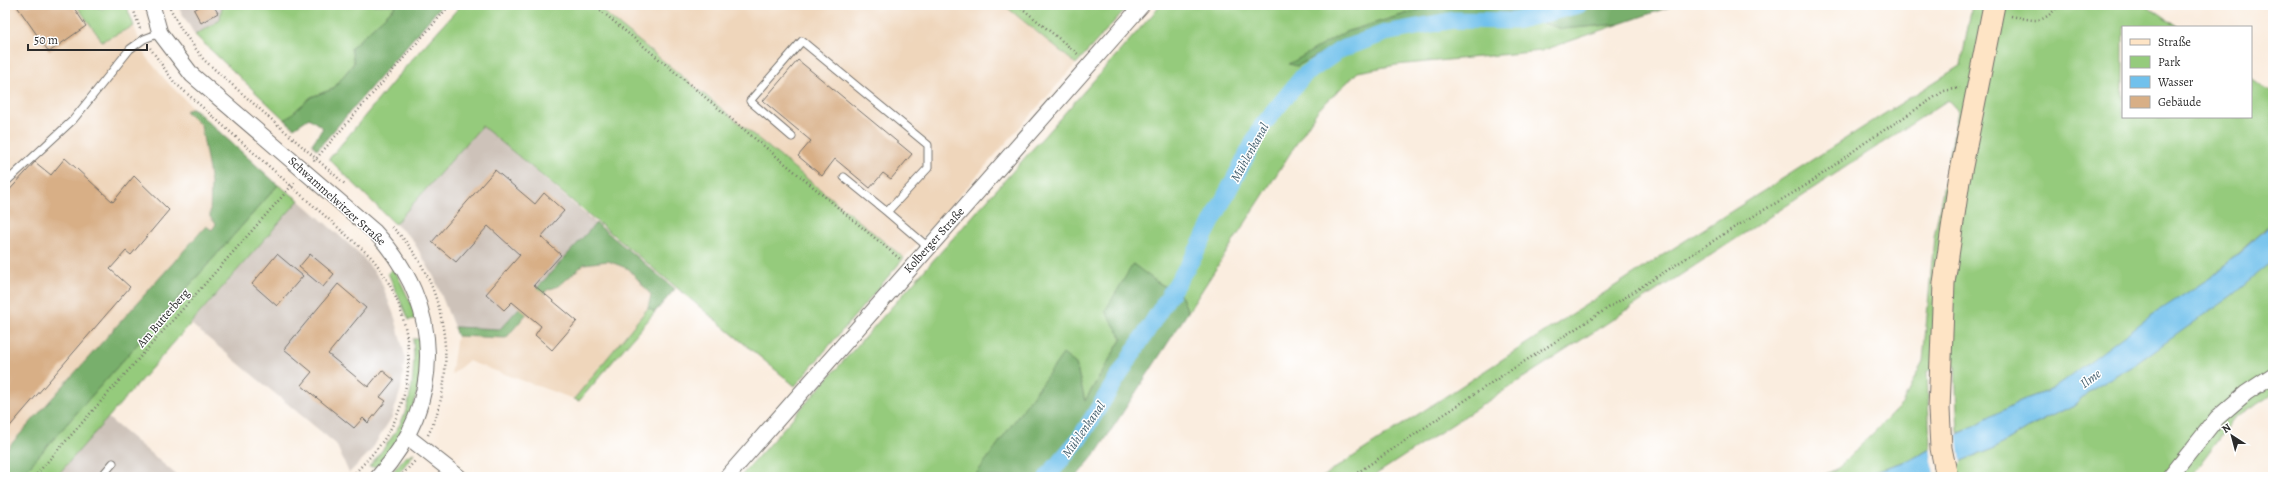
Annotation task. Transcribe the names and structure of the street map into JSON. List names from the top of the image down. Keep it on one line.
{"streets":{"street":["Schwammelwitzer Straße","Kolberger Straße"],"path":["Am Butterberg"]},"crossings":[["Schwammelwitzer Straße","Am Butterberg"]],"water":["Mühlenkanal","Ilme"],"legend":["Straße","Park","Wasser","Gebäude"],"scale_bar":"50 m","north":"top left"}
